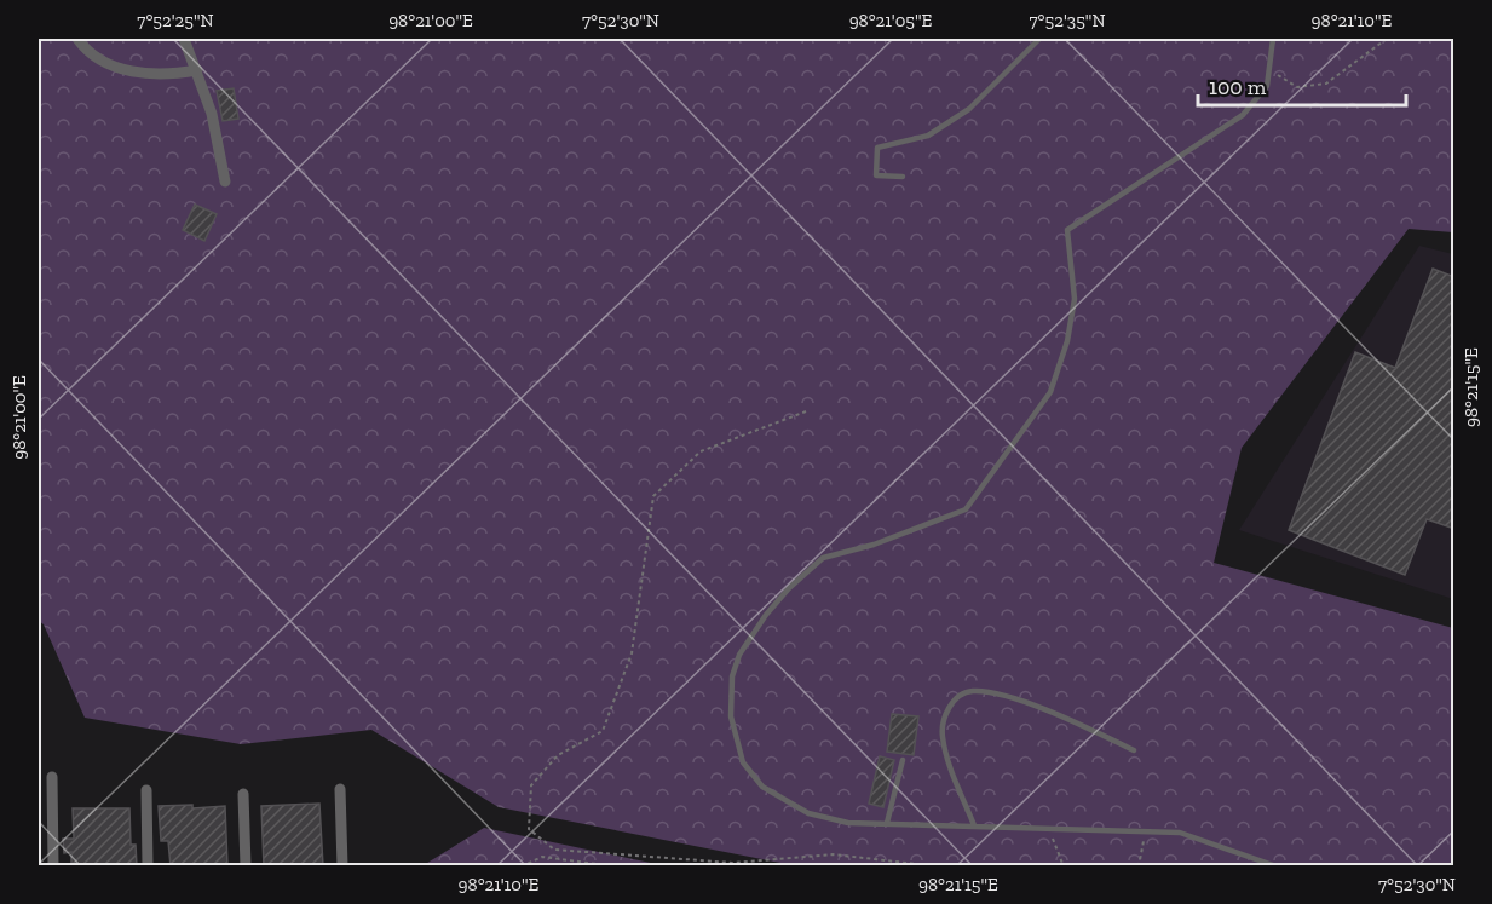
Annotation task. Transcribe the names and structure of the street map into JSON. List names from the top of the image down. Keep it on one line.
{"scale_bar":"100 m","coordinates":["7°52'25\"N","98°21'00\"E","7°52'30\"N","98°21'05\"E","7°52'35\"N","98°21'10\"E","98°21'15\"E"]}
